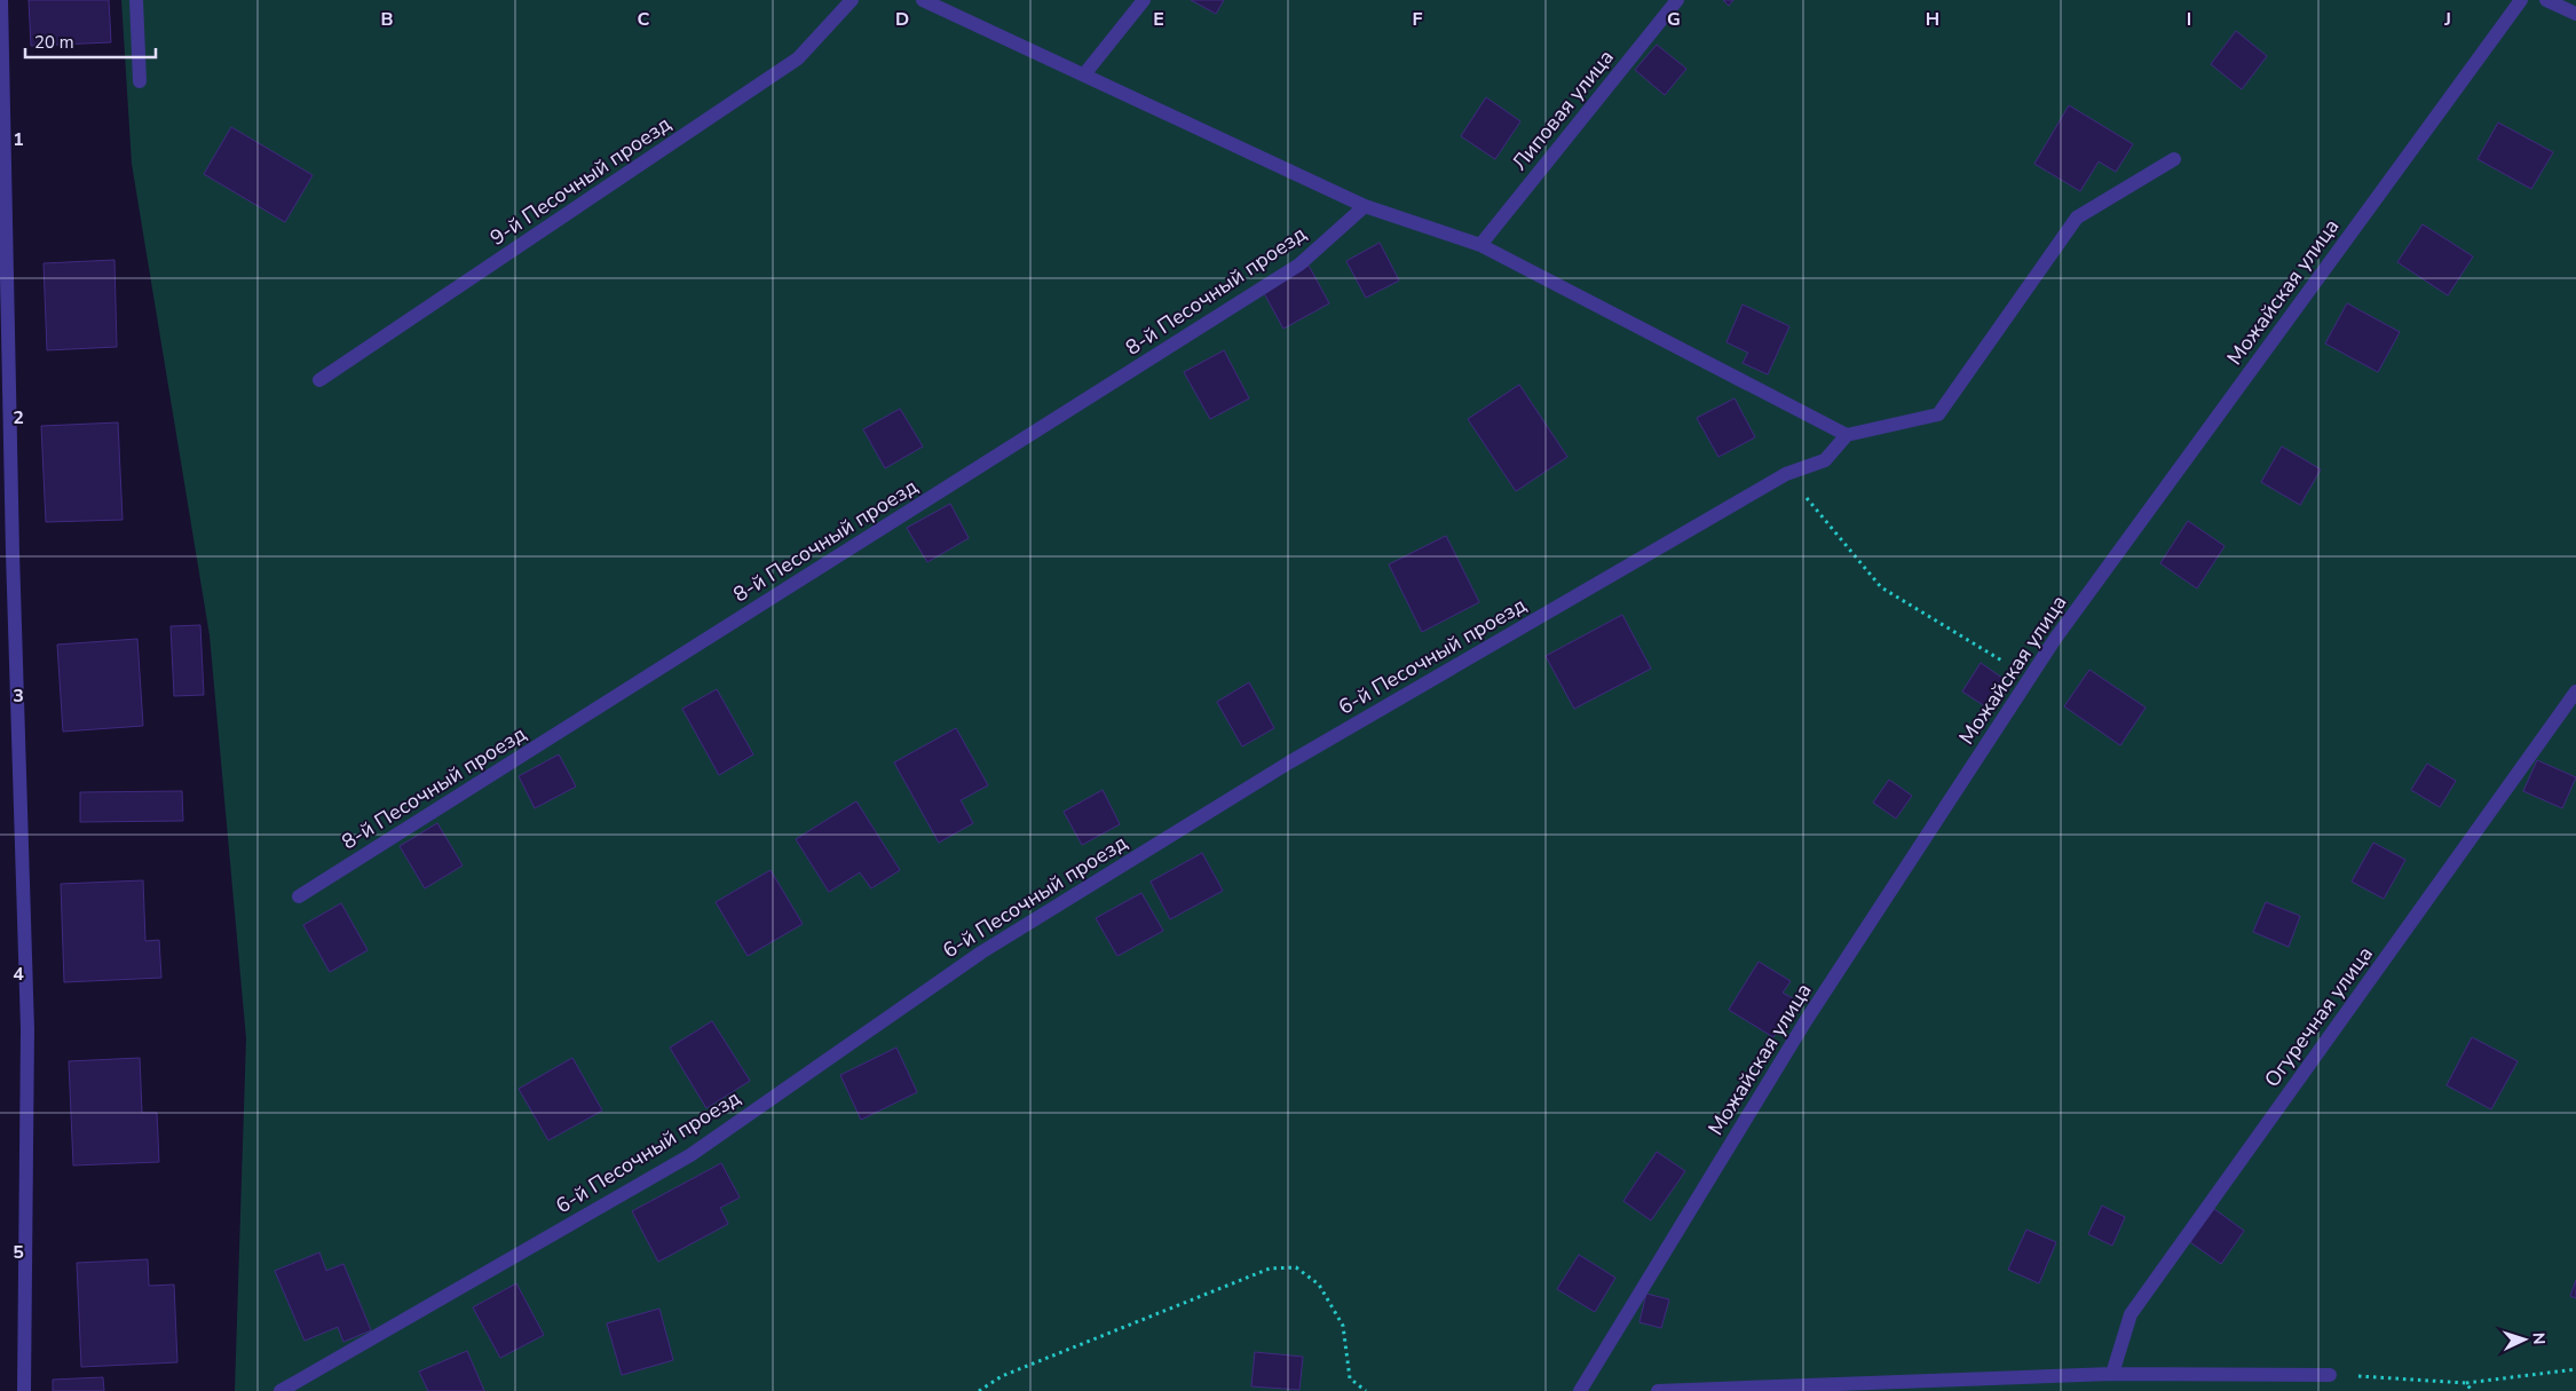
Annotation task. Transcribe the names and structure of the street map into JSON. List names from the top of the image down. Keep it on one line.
{"streets":{"street":["Липовая улица","9-й Песочный проезд","8-й Песочный проезд","Можайская улица","6-й Песочный проезд","Огуречная улица"]},"scale_bar":"20 m","north":"right","grid":{"columns":["B","C","D","E","F","G","H","I","J"],"rows":["1","2","3","4","5"]}}
